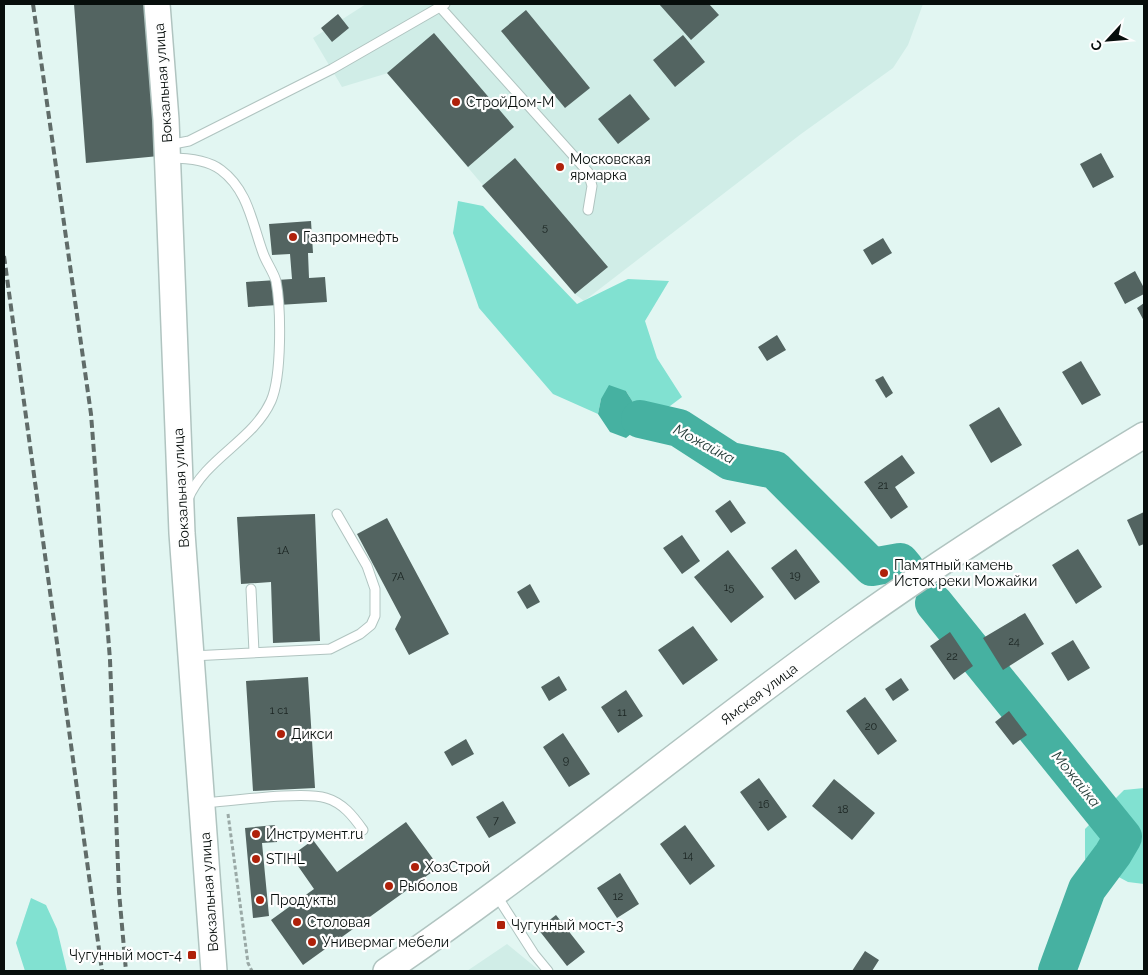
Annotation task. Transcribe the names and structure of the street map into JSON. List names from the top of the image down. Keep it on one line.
{"streets":{"main road":["Вокзальная улица","Ямская улица"]},"water":["Можайка"],"places":{"other":["СтройДом-М","Московская ярмарка","Газпромнефть","Памятный камень Исток реки Можайки","Дикси","Инструмент.ru","STIHL","ХозСтрой","Рыболов","Продукты","Столовая","Универмаг мебели"],"transit":["Чугунный мост-3","Чугунный мост-4"]},"house_numbers":["5","21","1А","19","7А","15","24","22","1 с1","11","20","9","16","18","7","14","12"],"north":"bottom left"}
